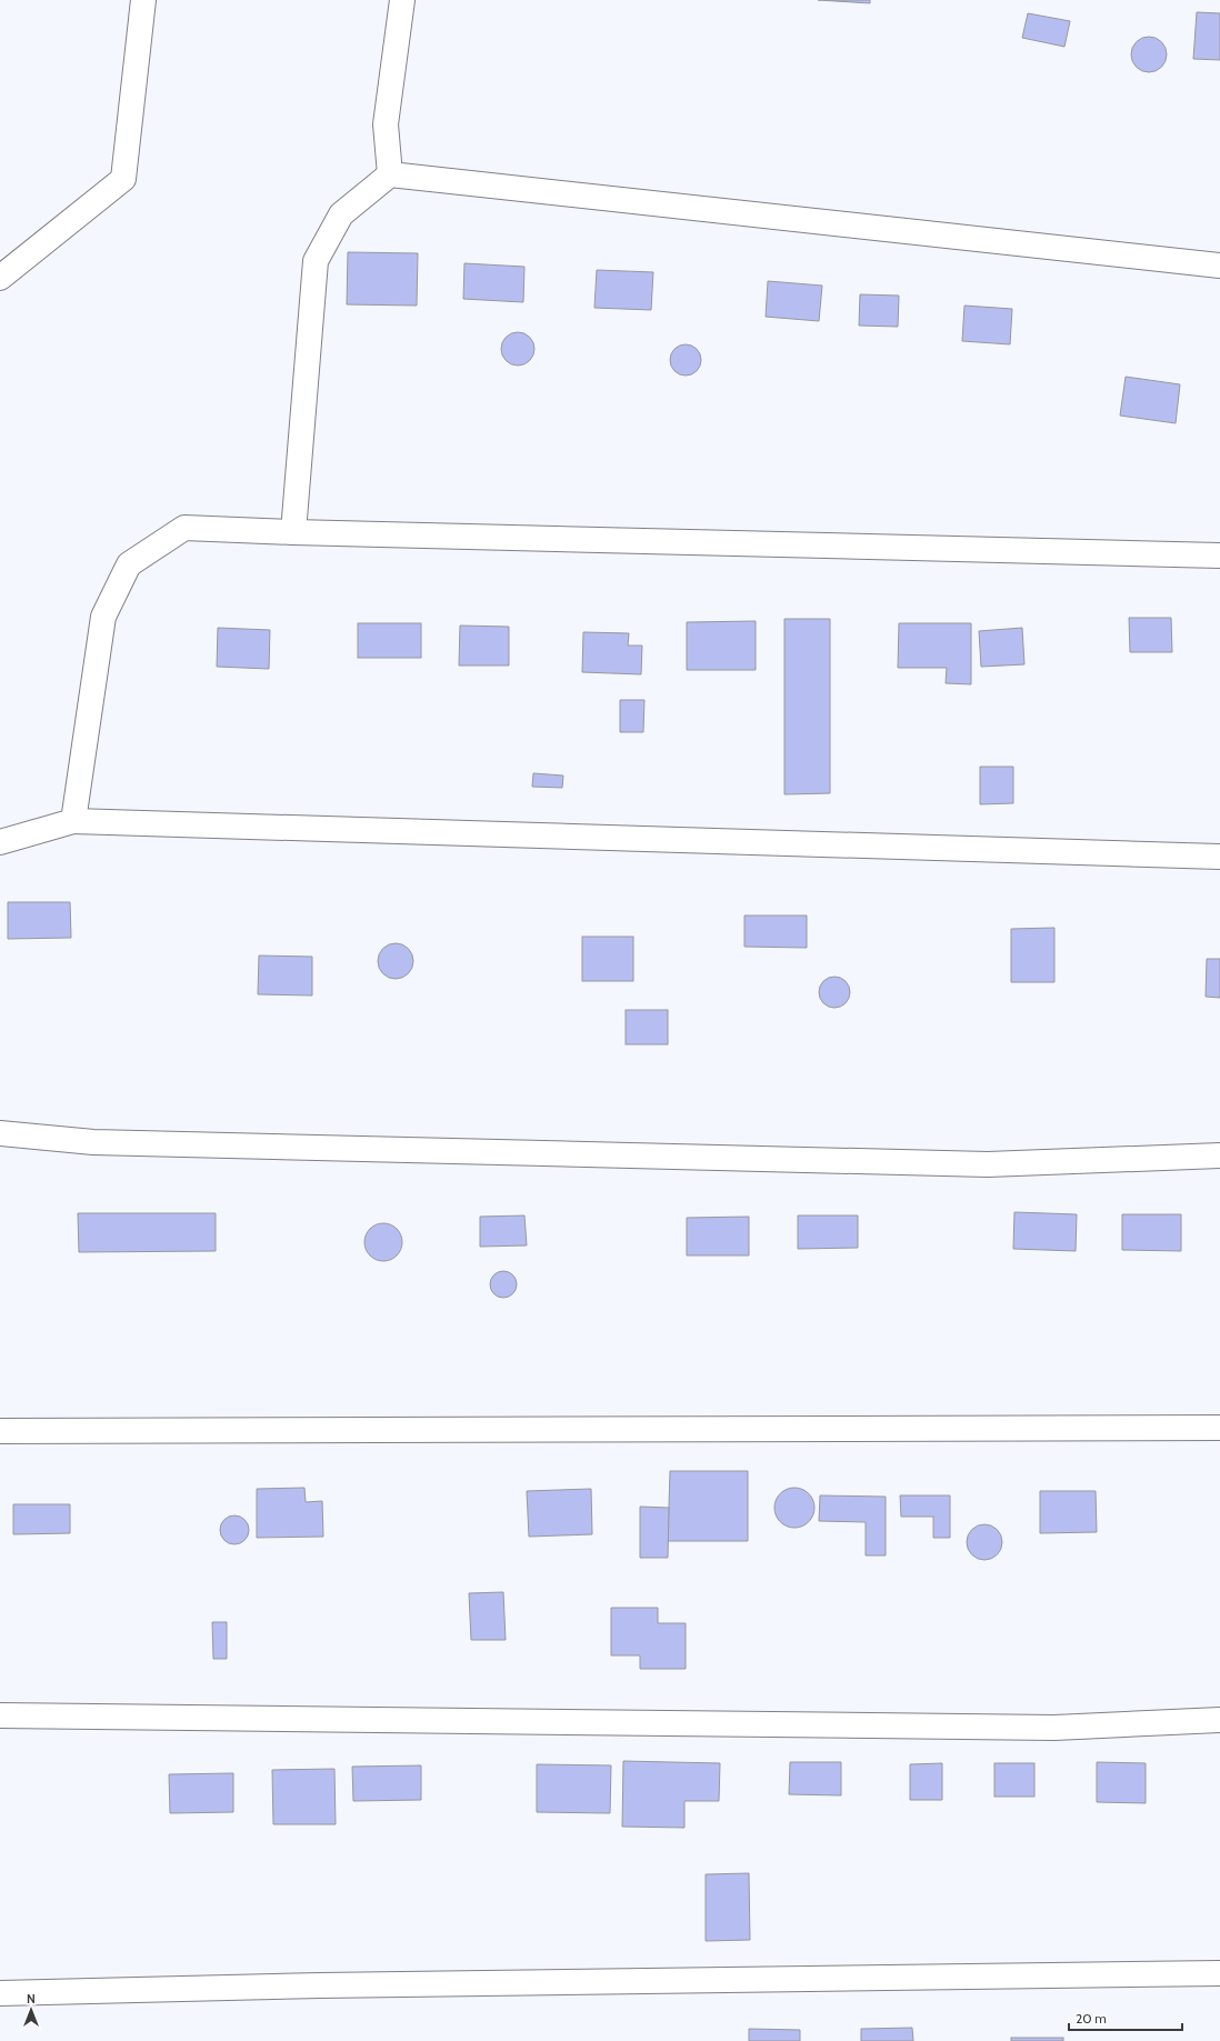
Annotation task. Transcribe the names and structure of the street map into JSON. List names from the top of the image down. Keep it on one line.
{"scale_bar":"20 m","north":"top"}
